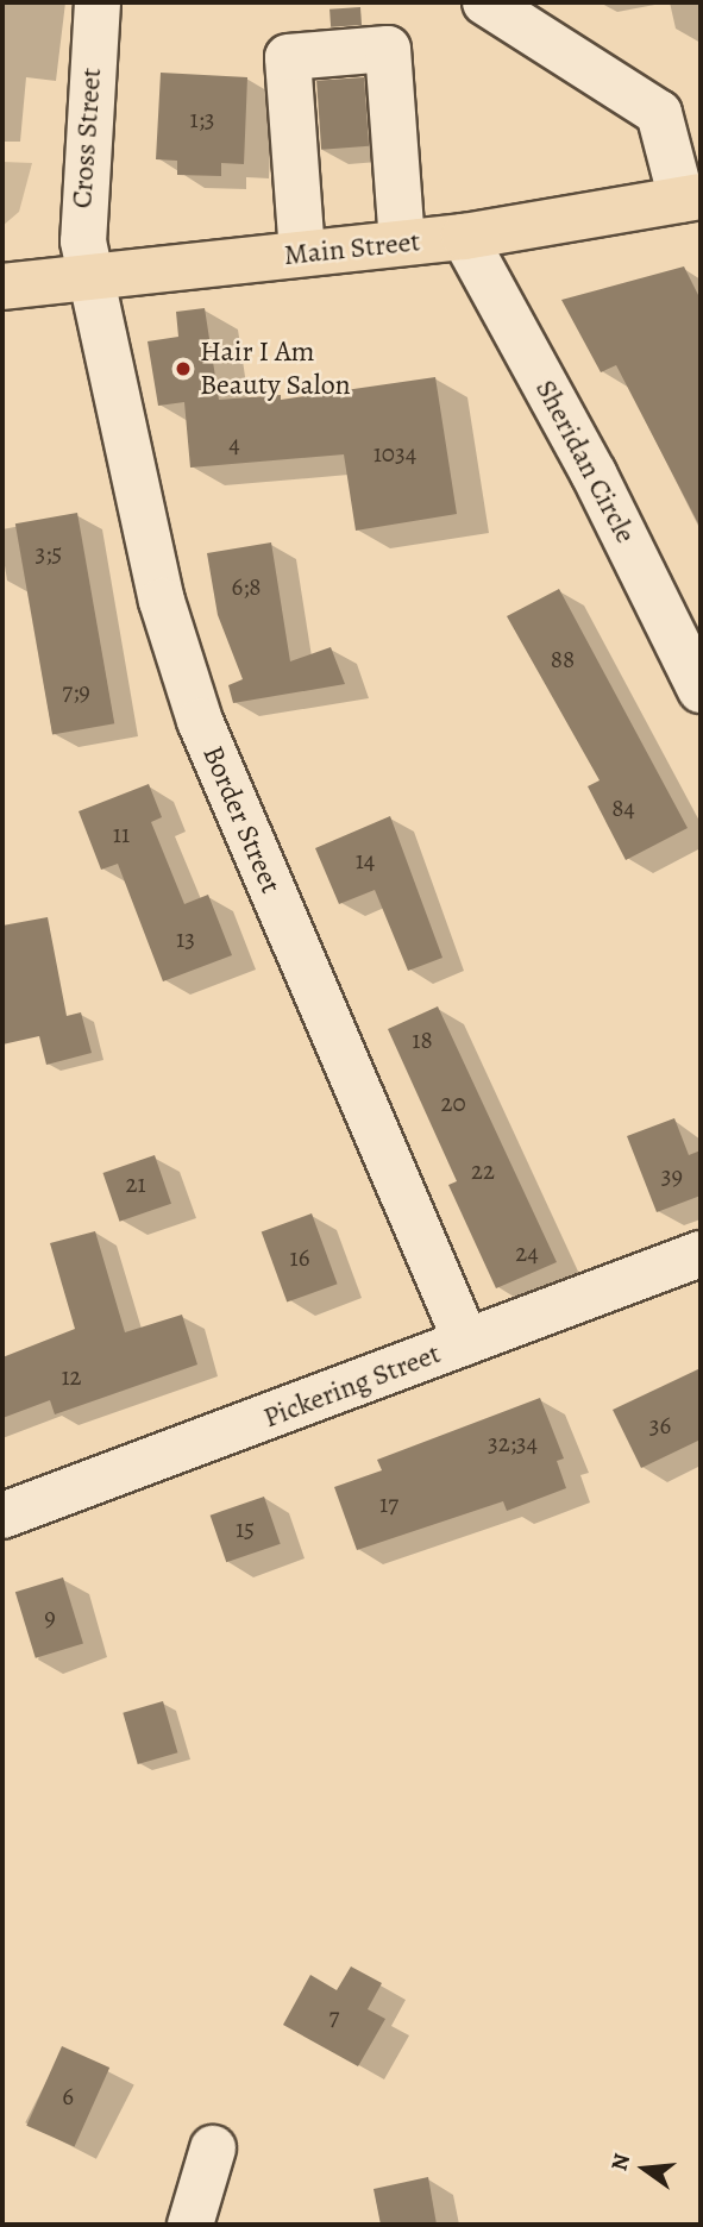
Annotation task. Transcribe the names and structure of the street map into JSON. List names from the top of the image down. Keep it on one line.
{"streets":{"main road":["Main Street"],"street":["Cross Street","Sheridan Circle","Border Street","Pickering Street"]},"crossings":[["Cross Street","Main Street"],["Cross Street","Border Street"],["Main Street","Sheridan Circle"],["Main Street","Border Street"],["Border Street","Pickering Street"]],"places":["Hair I Am Beauty Salon"],"house_numbers":["1;3","4","1034","3;5","6;8","88","7;9","84","11","14","13","18","20","22","39","21","24","16","12","36","32;34","17","15","9","7","6"],"north":"left"}
